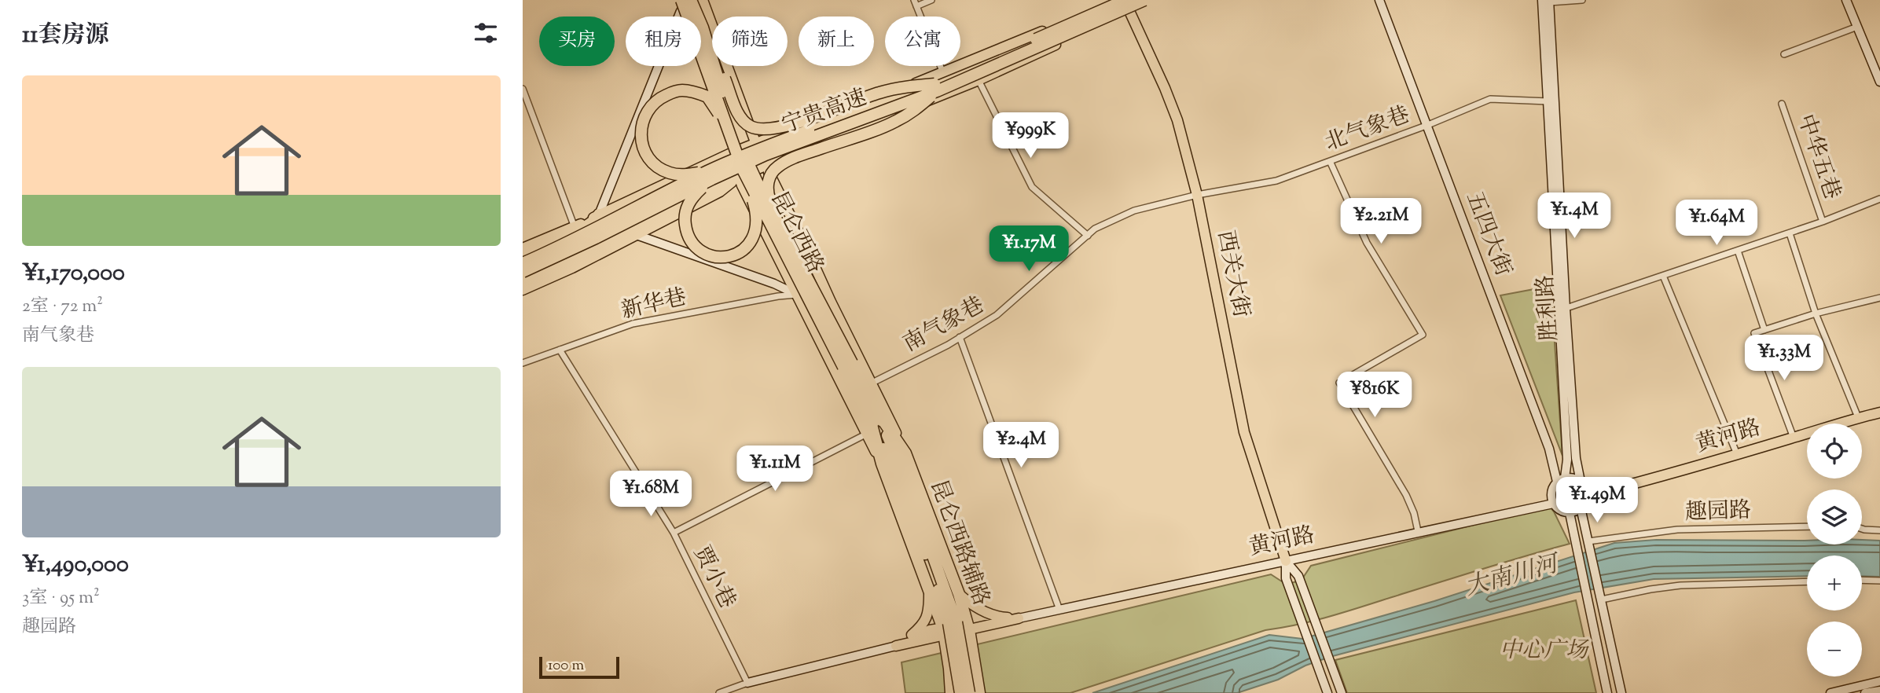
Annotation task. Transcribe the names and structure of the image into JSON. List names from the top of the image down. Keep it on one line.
{"streets":{"highway":["宁贵高速","昆仑西路","昆仑西路辅路"],"main road":["五四大街","西关大街","胜利路","黄河路"],"street":["北气象巷","中华五巷","新华巷","南气象巷","趣园路","贾小巷"]},"crossings":[["宁贵高速","西关大街"],["北气象巷","五四大街"],["北气象巷","西关大街"],["北气象巷","胜利路"],["北气象巷","南气象巷"],["昆仑西路","昆仑西路辅路"],["五四大街","胜利路"],["五四大街","黄河路"],["西关大街","南气象巷"],["西关大街","黄河路"],["新华巷","贾小巷"],["胜利路","黄河路"]],"water":["大南川河"],"parks":["中心广场"],"scale_bar":"100 m","page":{"heading":"11套房源","chip":["买房","租房","筛选","新上","公寓"],"list":[{"name":"¥1,170,000","note":"2室 · 72 m² · 南气象巷"},{"name":"¥1,490,000","note":"3室 · 95 m² · 趣园路"}],"price":["¥999K","¥1.4M","¥2.21M","¥1.64M","¥1.17M","¥1.33M","¥816K","¥2.4M","¥1.11M","¥1.68M","¥1.49M"],"map_buttons":["+","−"],"scale":"100 m"}}
